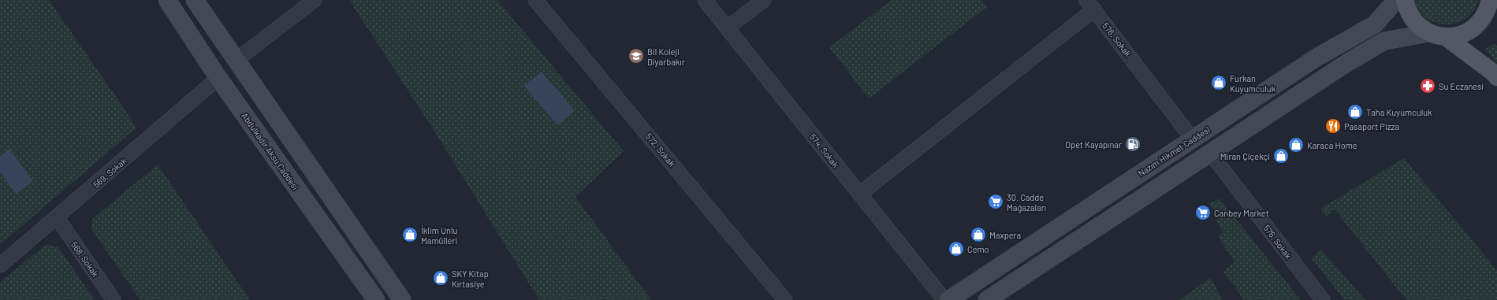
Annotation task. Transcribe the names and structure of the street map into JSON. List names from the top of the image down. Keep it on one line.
{"streets":{"main road":["Abdulkadir Aksu Caddesi","Nazım Hikmet Caddesi"],"street":["576. Sokak","572. Sokak","574. Sokak","569. Sokak","568. Sokak"]},"crossings":[["576. Sokak","Nazım Hikmet Caddesi"],["Abdulkadir Aksu Caddesi","569. Sokak"],["569. Sokak","568. Sokak"]],"places":{"school or university":["Bil Koleji Diyarbakır"],"shop":["Furkan Kuyumculuk","Taha Kuyumculuk","Karaca Home","Miran Çiçekçi","İklim Unlu Mamülleri","Maxpera","Cemo","SKY Kitap Kırtasiye"],"pharmacy":["Su Eczanesi"],"restaurant":["Pasaport Pizza"],"fuel station":["Opet Kayapınar"],"supermarket":["30. Cadde Mağazaları","Canbey Market"]}}
